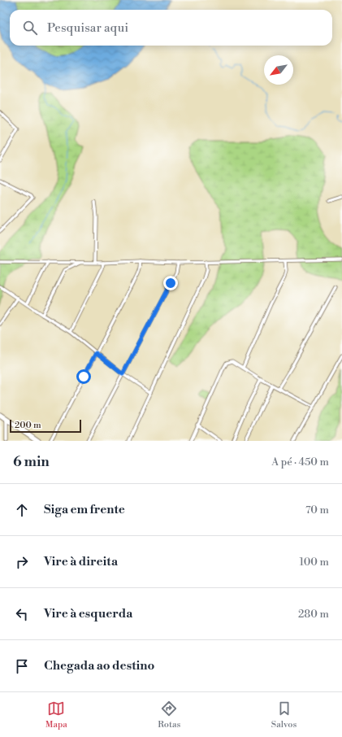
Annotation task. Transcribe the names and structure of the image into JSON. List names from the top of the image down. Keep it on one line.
{"scale_bar":"200 m","north":"bottom left","page":{"search":"Pesquisar aqui","scale":"200 m","heading":["6 min","A pé · 450 m"],"list":[["Siga em frente","70 m"],["Vire à direita","100 m"],["Vire à esquerda","280 m"],"Chegada ao destino"],"nav":["Mapa","Rotas","Salvos"]}}
